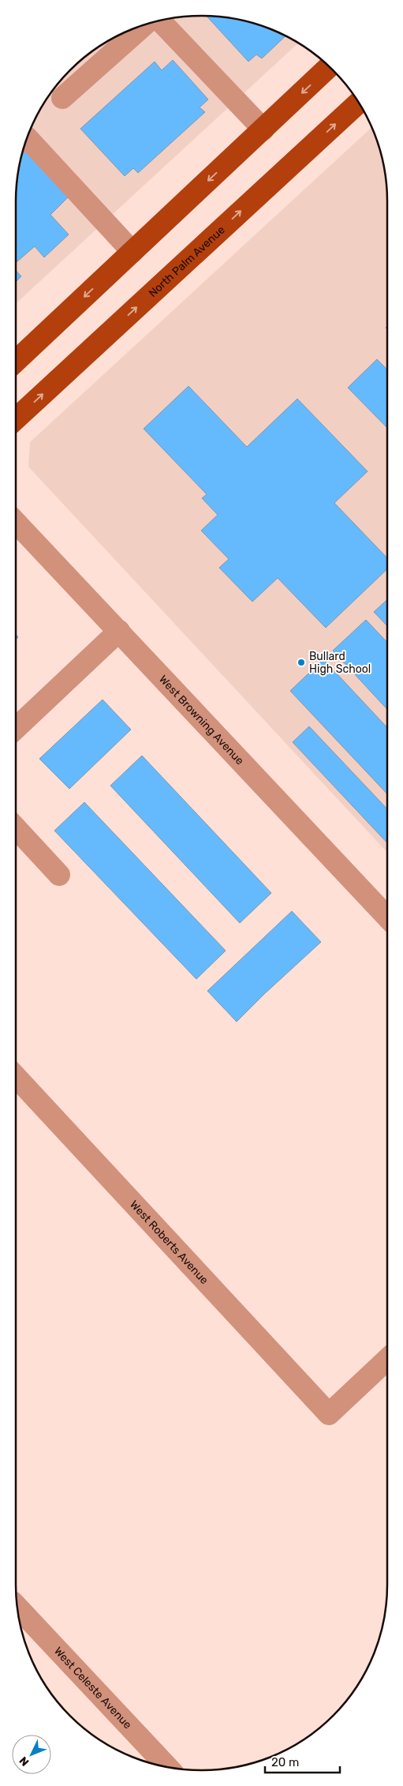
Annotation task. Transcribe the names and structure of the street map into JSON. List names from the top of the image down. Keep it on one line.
{"streets":{"main road":["North Palm Avenue"],"street":["West Browning Avenue","West Roberts Avenue","West Celeste Avenue"]},"places":["Bullard High School"],"scale_bar":"20 m","north":"bottom left"}
